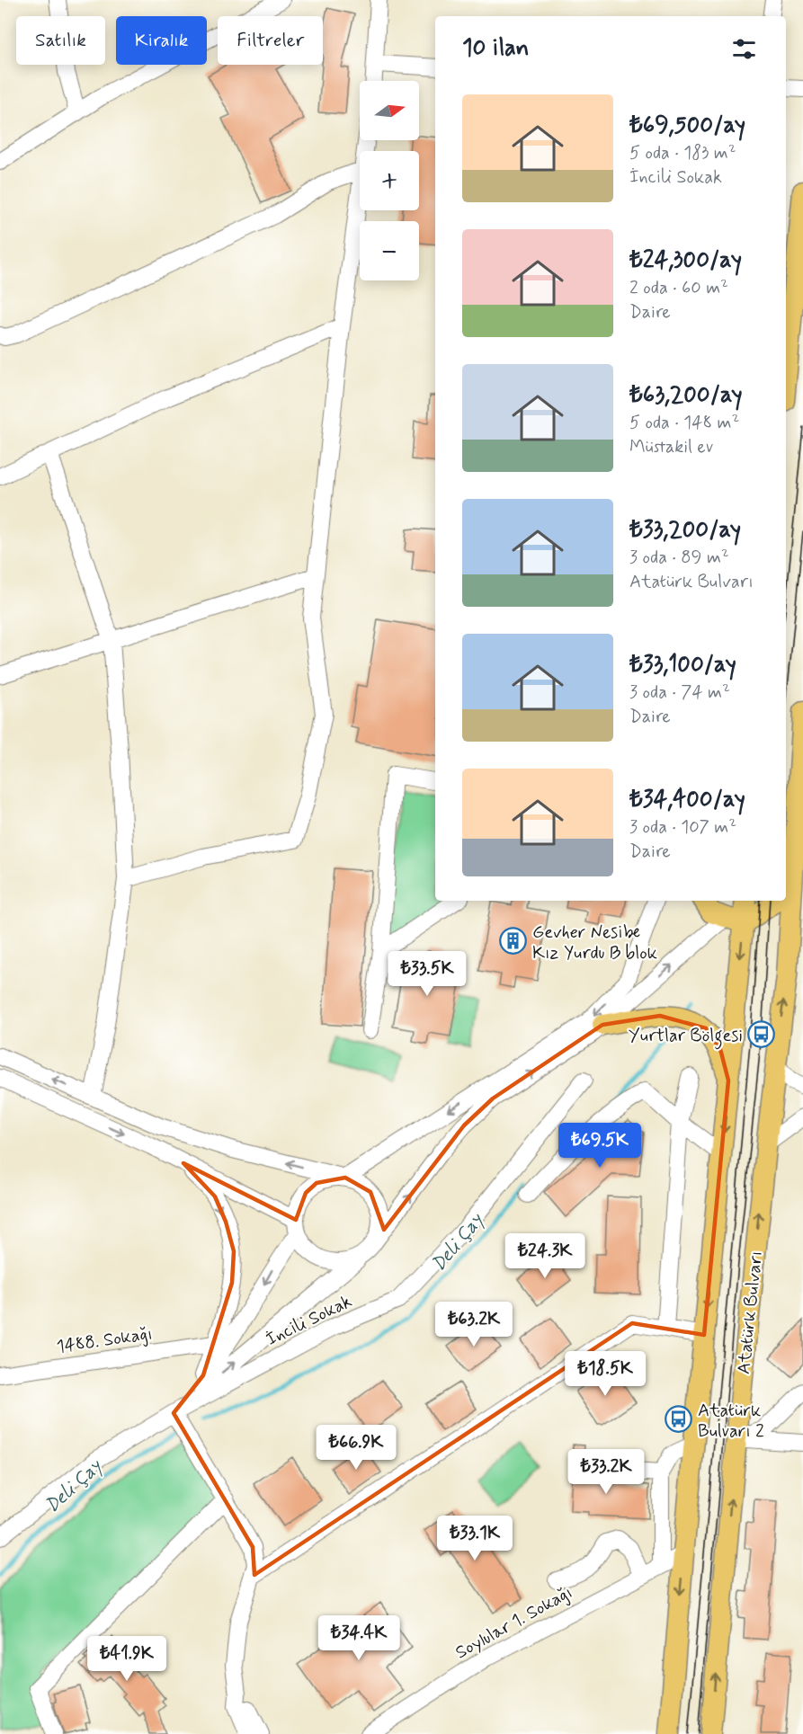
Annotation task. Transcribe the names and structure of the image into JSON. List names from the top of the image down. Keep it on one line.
{"streets":{"main road":["Atatürk Bulvarı"],"street":["İncili Sokak","1488. Sokağı","Soylular 1. Sokağı"]},"water":["Deli Çay"],"places":{"building":["Gevher Nesibe Kız Yurdu B blok"],"bus stop":["Yurtlar Bölgesi","Atatürk Bulvarı 2"]},"north":"right","page":{"chip":["Satılık","Kiralık","Filtreler"],"heading":"10 ilan","map_buttons":["+","−"],"list":[{"name":"₺69,500/ay","note":"5 oda · 183 m² · İncili Sokak"},{"name":"₺24,300/ay","note":"2 oda · 60 m² · Daire"},{"name":"₺63,200/ay","note":"5 oda · 148 m² · Müstakil ev"},{"name":"₺33,200/ay","note":"3 oda · 89 m² · Atatürk Bulvarı"},{"name":"₺33,100/ay","note":"3 oda · 74 m² · Daire"},{"name":"₺34,400/ay","note":"3 oda · 107 m² · Daire"}],"price":["₺33.5K","₺69.5K","₺24.3K","₺63.2K","₺18.5K","₺66.9K","₺33.2K","₺33.1K","₺34.4K","₺41.9K"]}}
